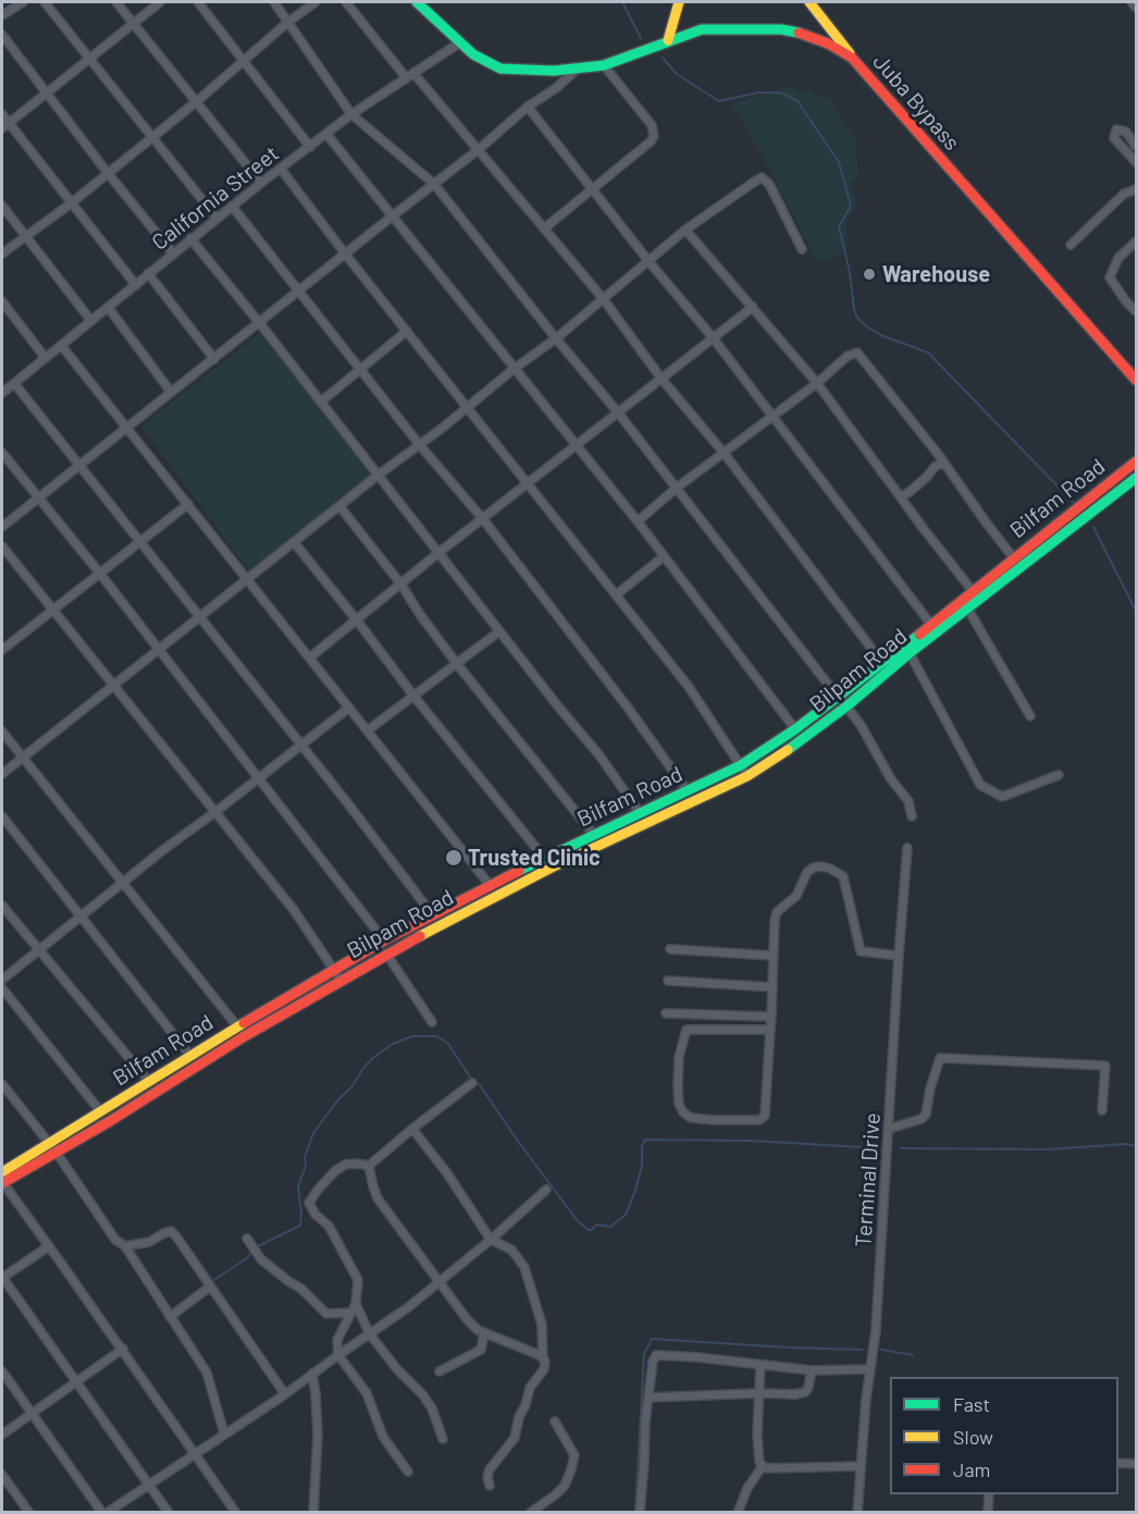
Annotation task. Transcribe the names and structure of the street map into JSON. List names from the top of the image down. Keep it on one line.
{"streets":{"main road":["Juba Bypass","Bilfam Road","Bilpam Road"],"street":["California Street","Terminal Drive"]},"crossings":[["Juba Bypass","California Street"],["Bilfam Road","Bilpam Road"]],"places":["Warehouse","Trusted Clinic"],"legend":["Fast","Slow","Jam"]}
